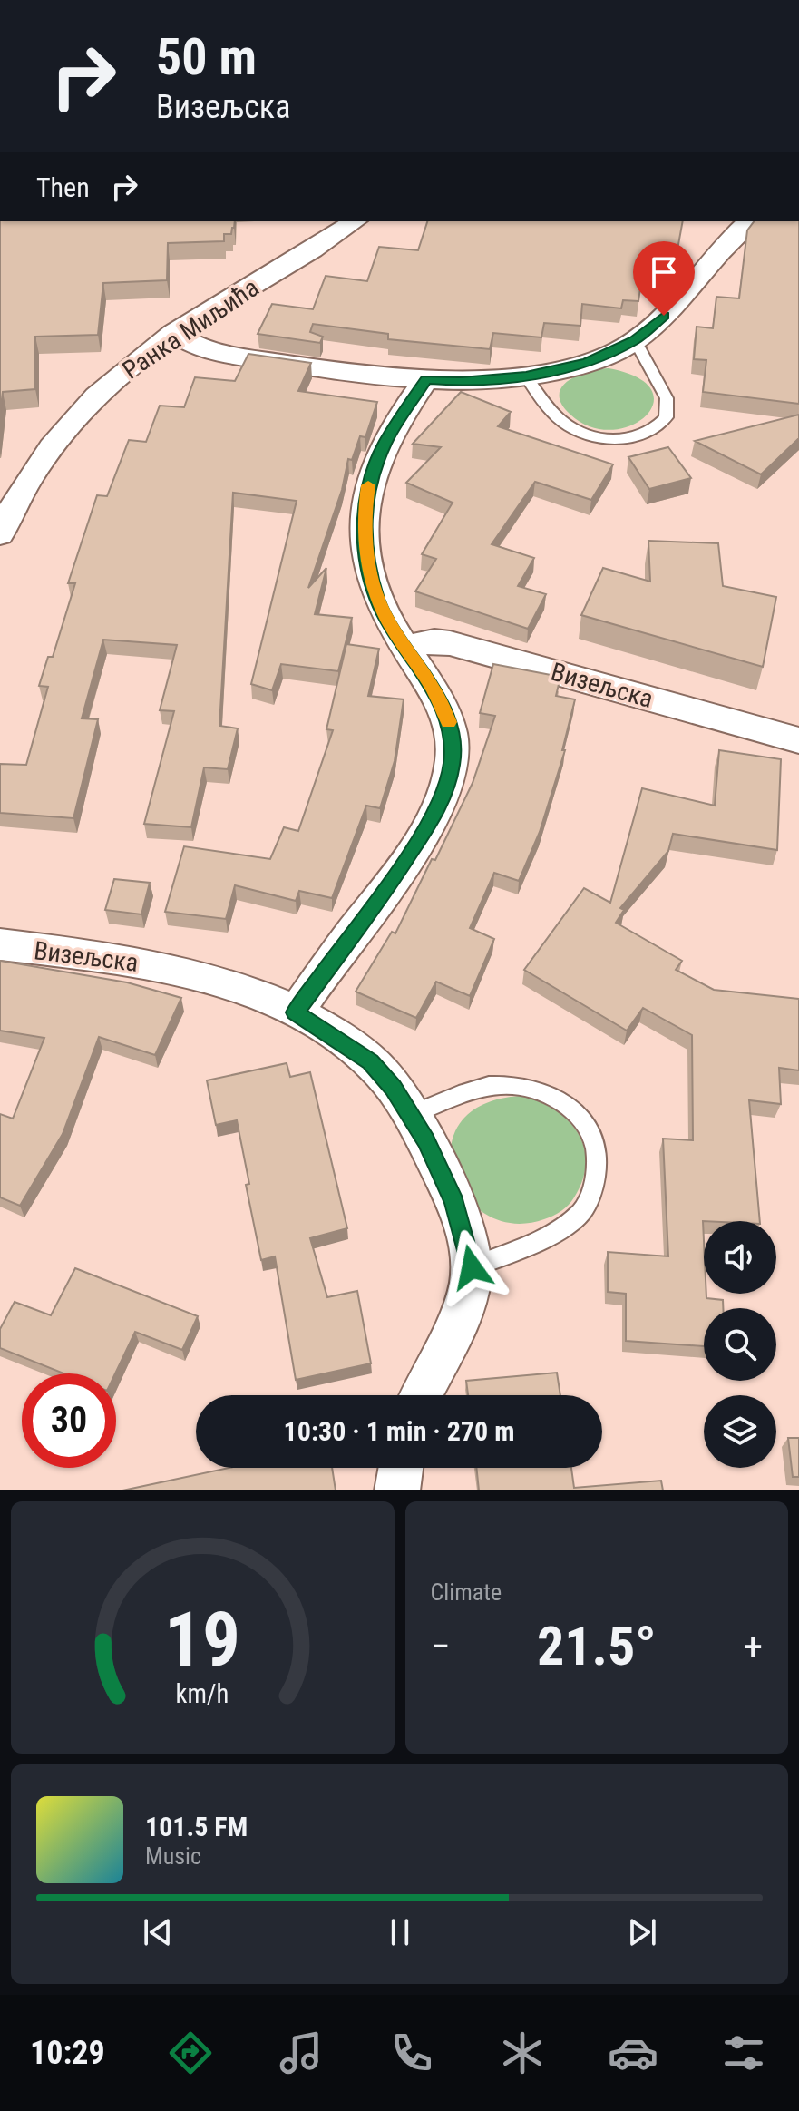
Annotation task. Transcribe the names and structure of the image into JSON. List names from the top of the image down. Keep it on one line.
{"streets":{"street":["Ранка Миљића","Визељска"]},"page":{"turn":["50 m","Визељска"],"then":"Then","limit":"30","trip":"10:30 · 1 min · 270 m","tile":"Climate","heat":["−","21.5°","+"],"song":["101.5 FM","Music"],"tabs":"10:29","gauge":["19","km/h"]}}
